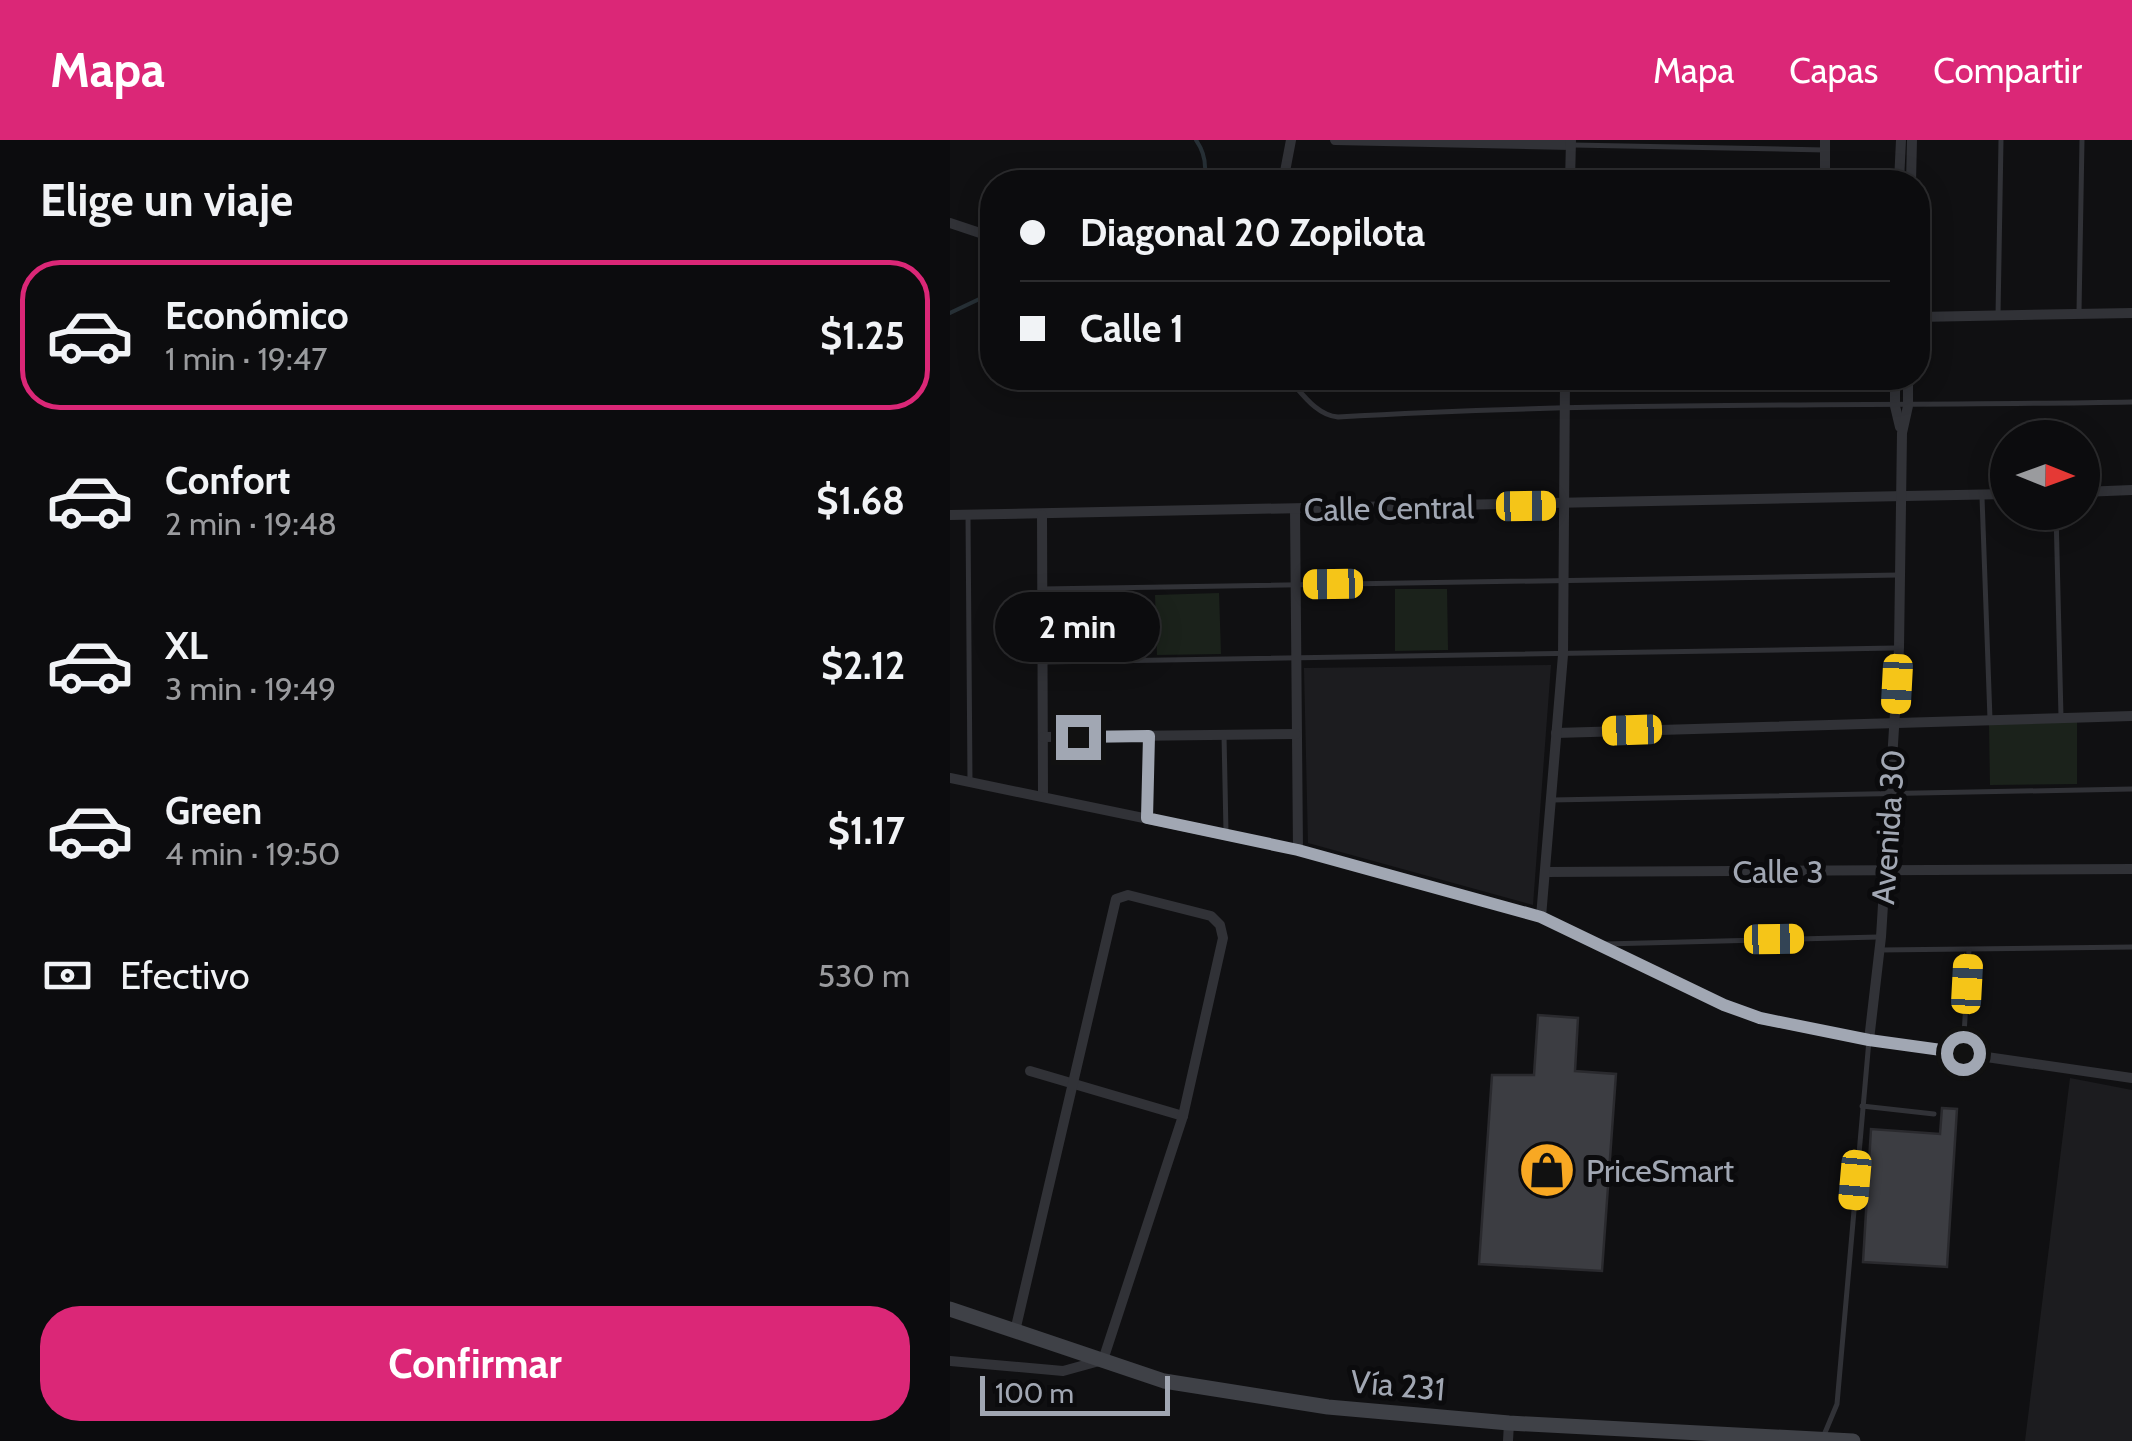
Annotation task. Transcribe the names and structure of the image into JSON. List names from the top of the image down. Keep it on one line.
{"streets":{"main road":["Vía 231"],"street":["Calle Central","Avenida 30","Calle 3"]},"crossings":[["Calle Central","Avenida 30"],["Avenida 30","Calle 3"]],"places":{"shop":["PriceSmart"]},"scale_bar":"100 m","north":"right","page":{"header":"Mapa","nav":["Mapa","Capas","Compartir"],"heading":"Elige un viaje","banner":["Diagonal 20 Zopilota","Calle 1"],"list":[{"name":"Económico","note":"1 min · 19:47","value":"$1.25"},{"name":"Confort","note":"2 min · 19:48","value":"$1.68"},{"name":"XL","note":"3 min · 19:49","value":"$2.12"},{"name":"Green","note":"4 min · 19:50","value":"$1.17"}],"bubble":"2 min","pay":["Efectivo","530 m"],"buttons":"Confirmar","scale":"100 m"}}
